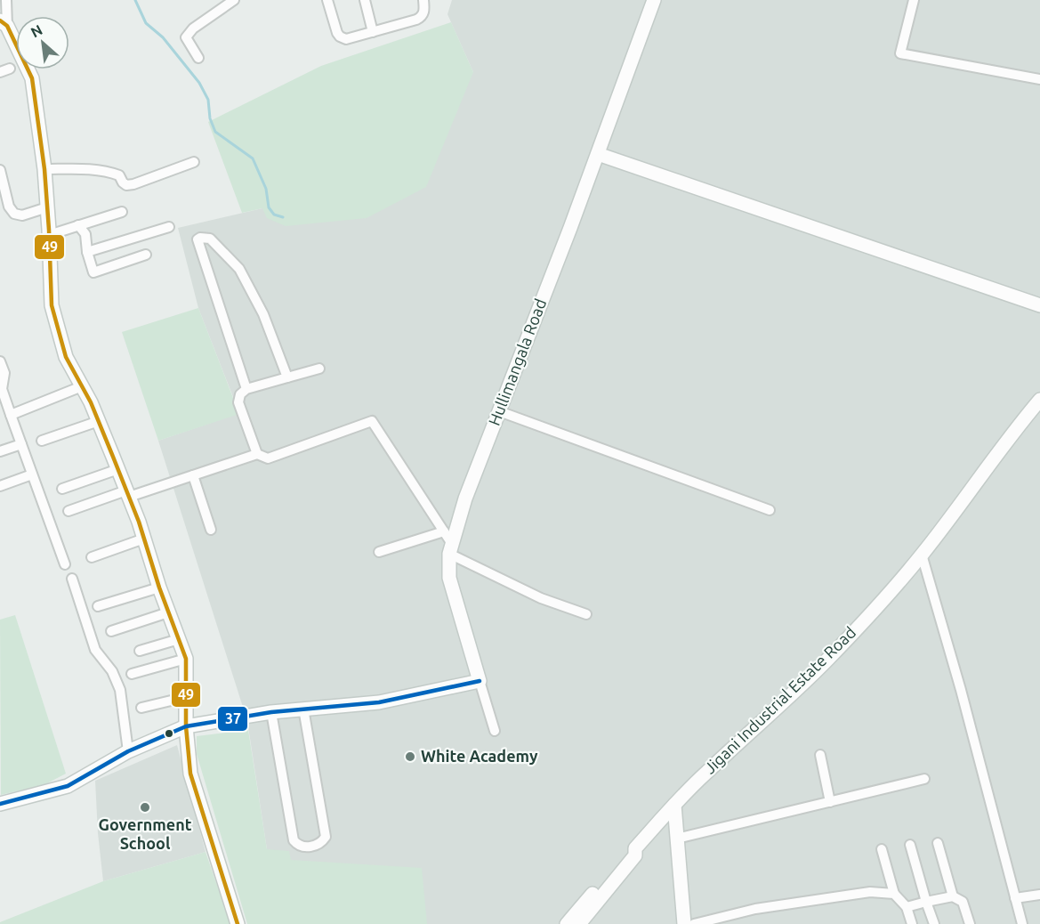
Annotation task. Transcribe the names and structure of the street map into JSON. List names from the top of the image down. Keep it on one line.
{"streets":{"street":["Hullimangala Road","Jigani Industrial Estate Road"]},"places":["White Academy","Government School"],"lines":["transit line 49","transit line 37"],"north":"top left"}
